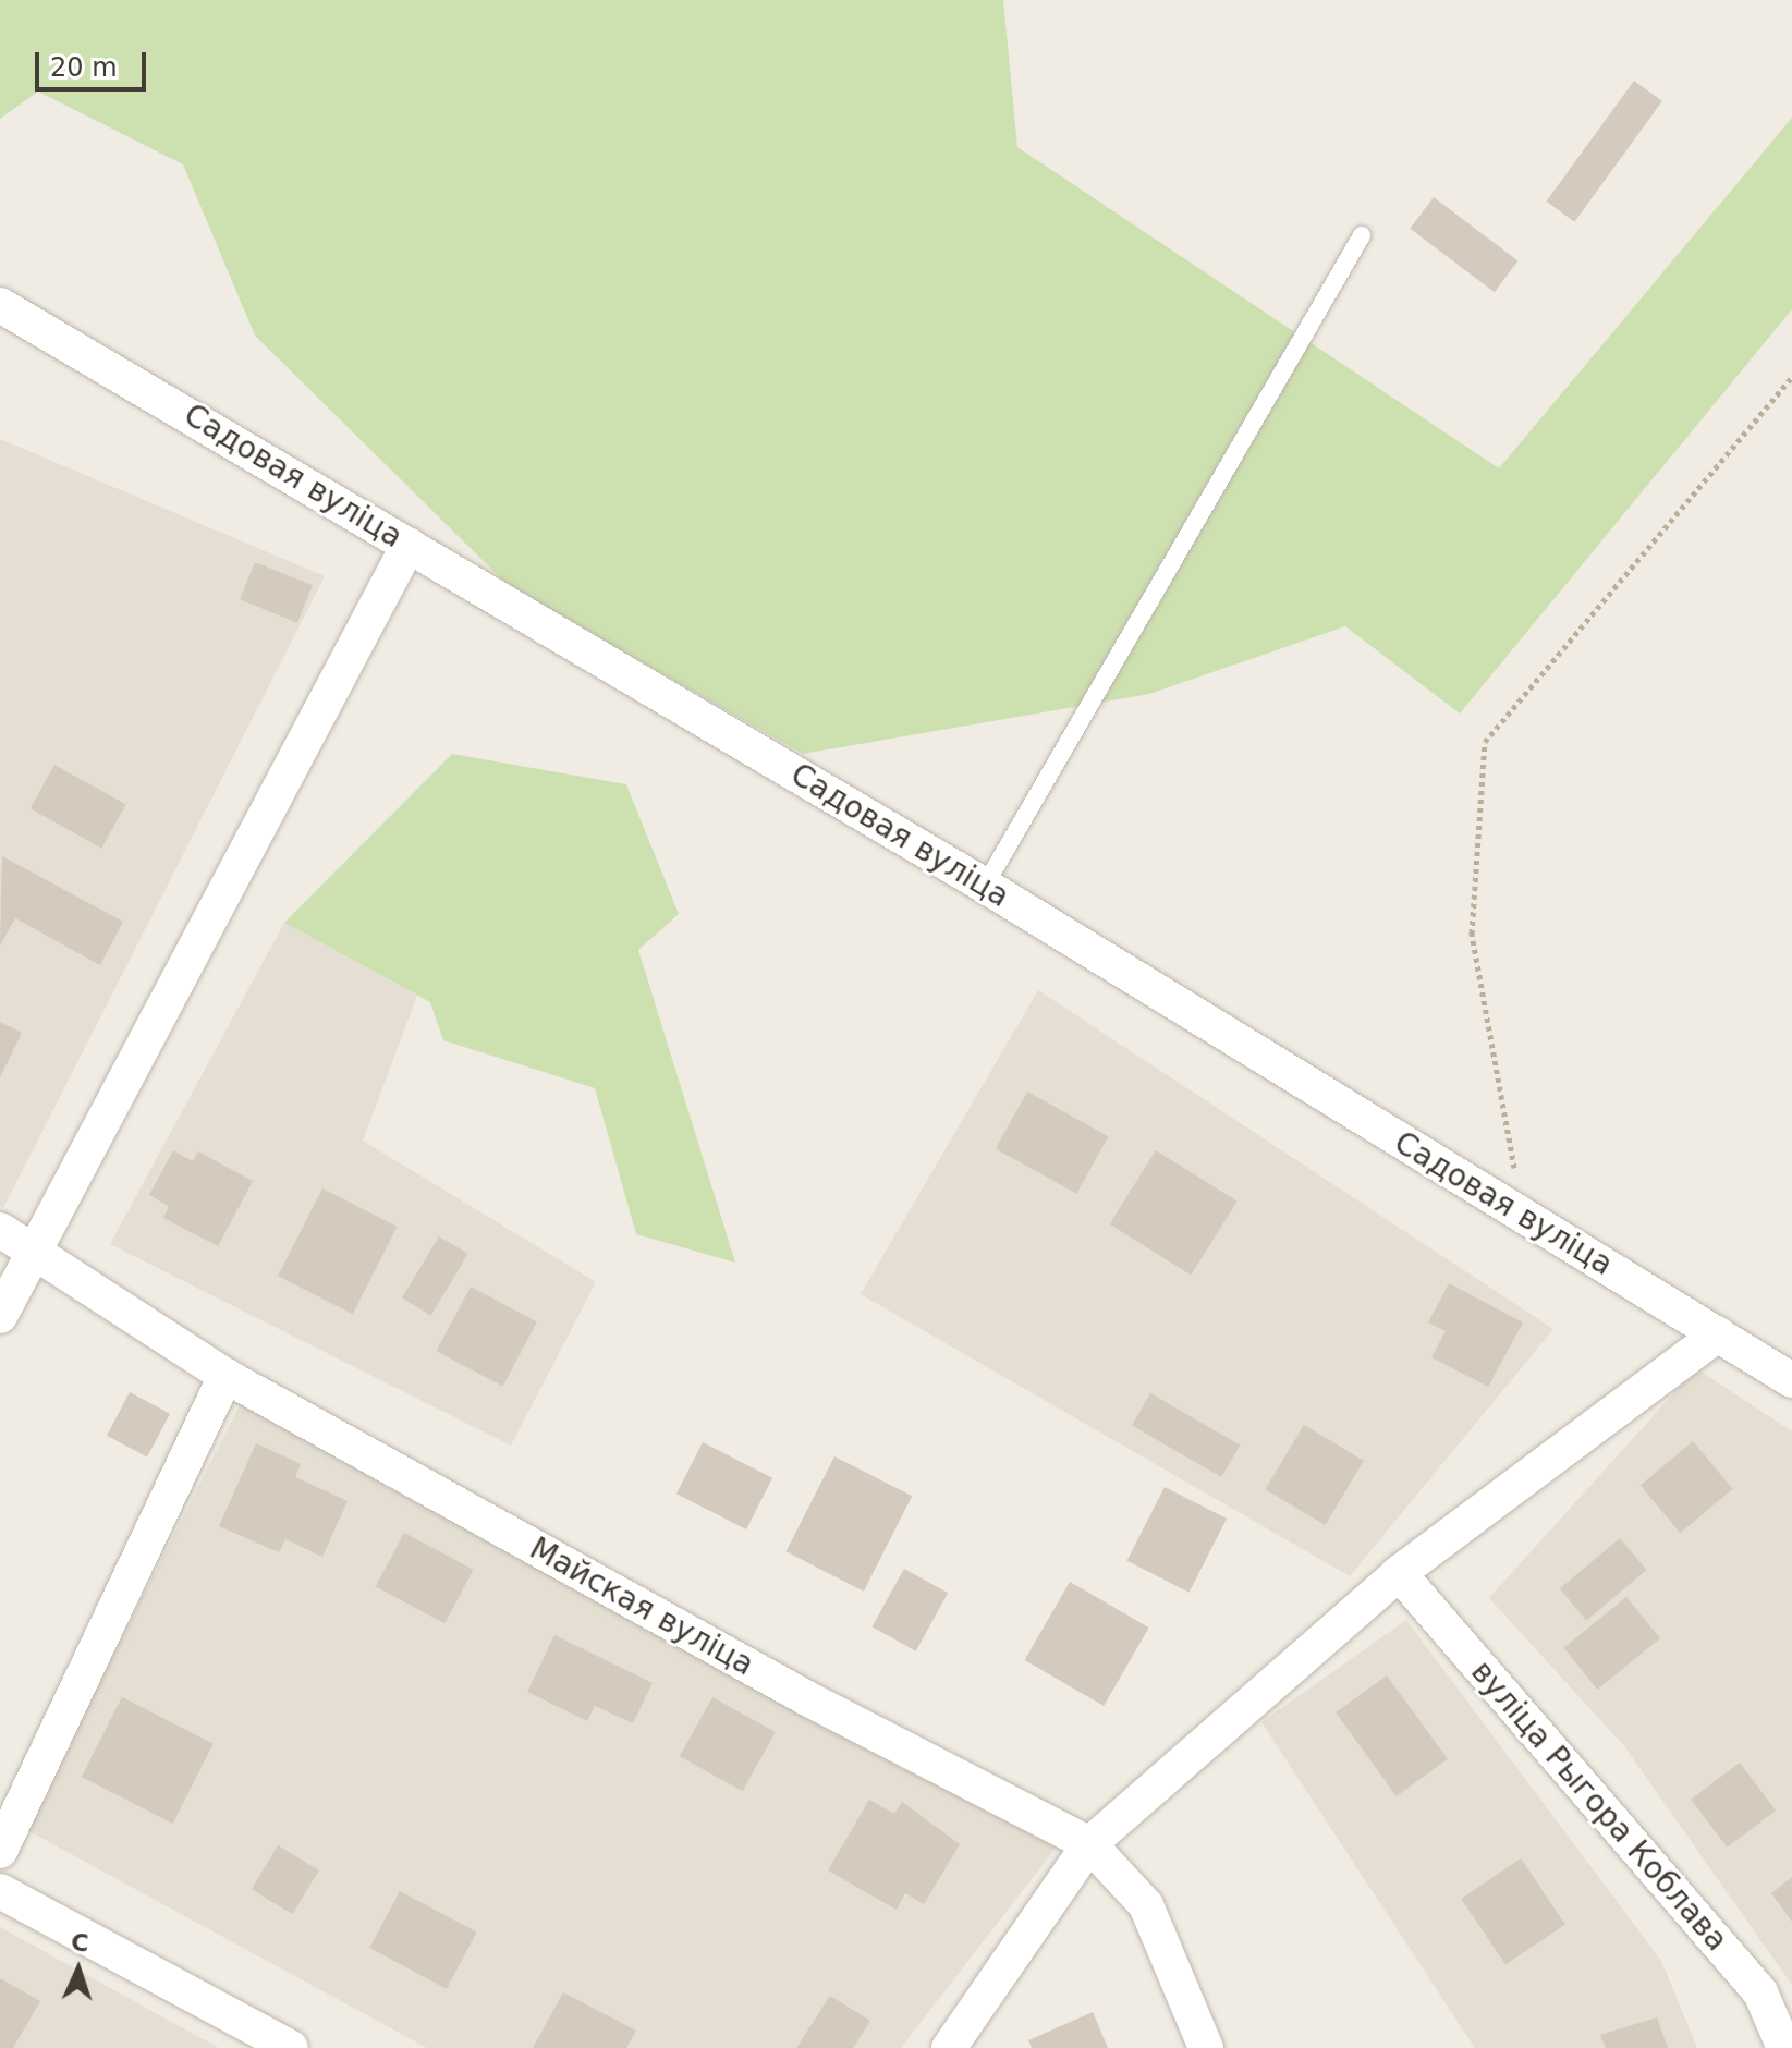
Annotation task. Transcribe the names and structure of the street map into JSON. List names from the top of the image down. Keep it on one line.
{"streets":{"street":["Садовая вуліца","Майская вуліца","вуліца Рыгора Коблава"]},"scale_bar":"20 m","north":"top"}
